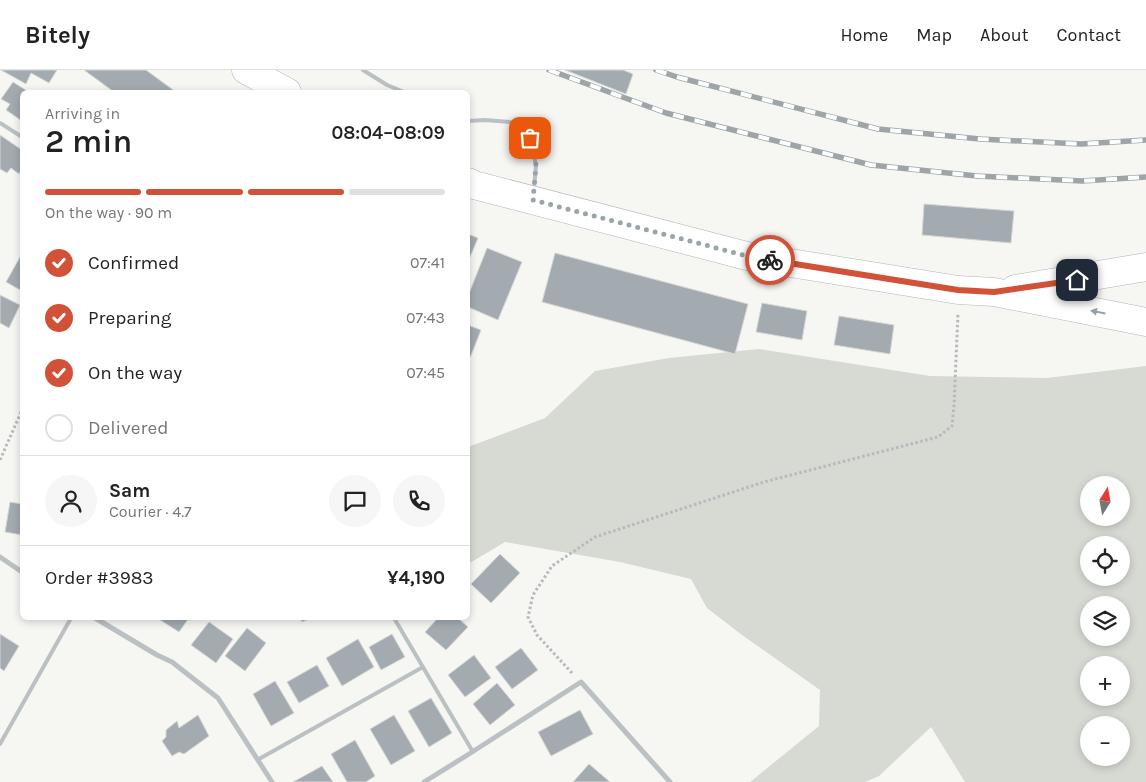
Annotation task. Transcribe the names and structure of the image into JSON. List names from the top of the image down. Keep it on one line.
{"north":"top","page":{"header":"Bitely","nav":["Home","Map","About","Contact"],"heading":["2 min","Arriving in","08:04–08:09"],"panel":["Sam","Courier · 4.7","Order #3983","¥4,190"],"bar":"On the way · 90 m","list":[["Confirmed","07:41"],["Preparing","07:43"],["On the way","07:45"],"Delivered"],"map_buttons":["+","−"]}}
